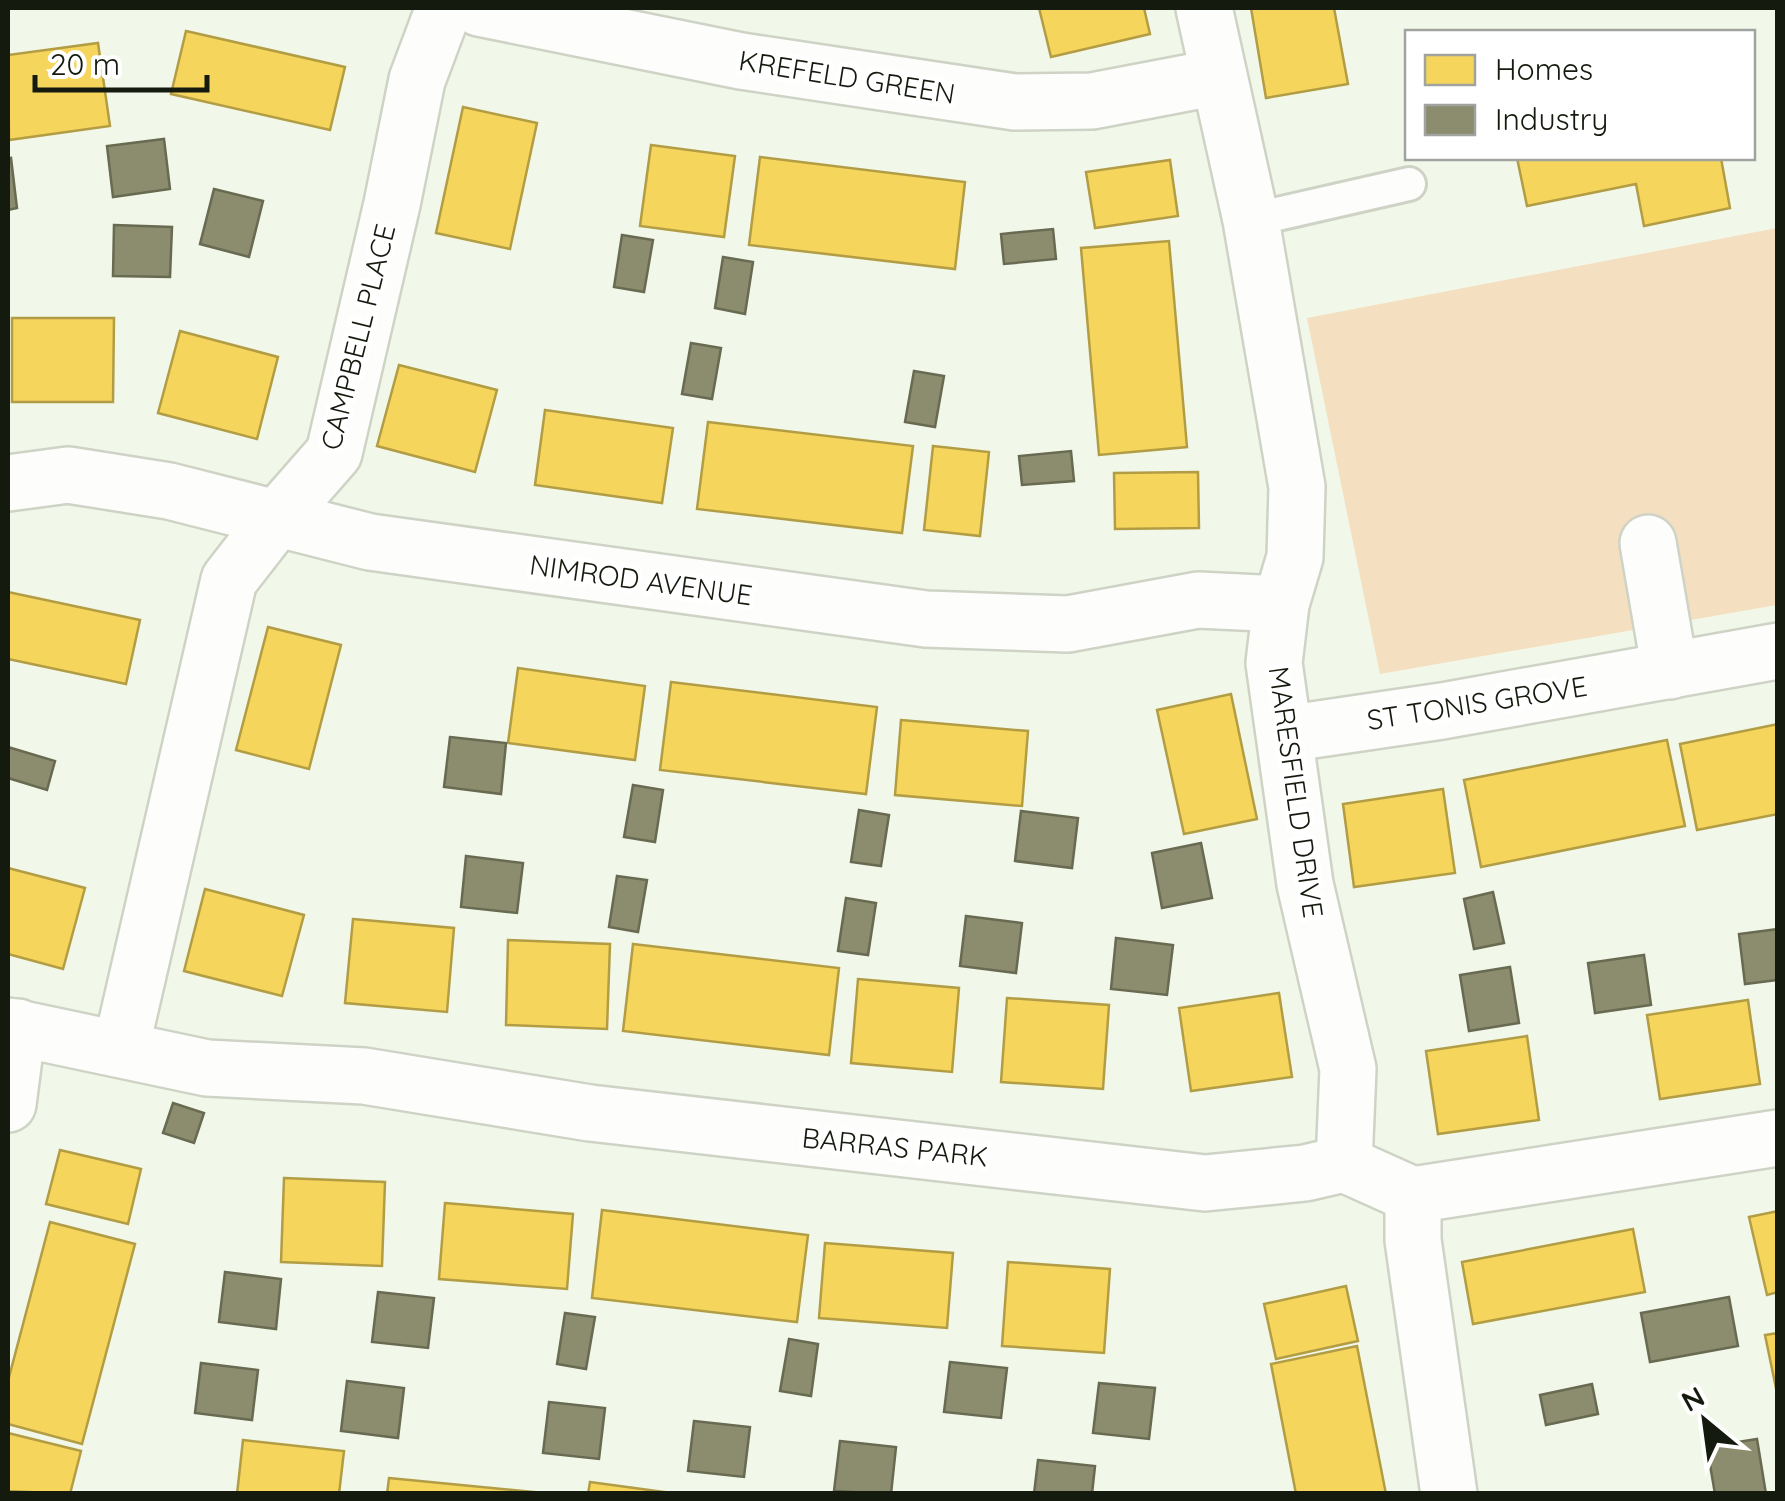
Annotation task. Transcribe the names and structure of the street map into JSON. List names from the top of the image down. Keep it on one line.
{"streets":{"street":["KREFELD GREEN","CAMPBELL PLACE","NIMROD AVENUE","ST TONIS GROVE","MARESFIELD DRIVE","BARRAS PARK"]},"crossings":[["KREFELD GREEN","MARESFIELD DRIVE"],["CAMPBELL PLACE","NIMROD AVENUE"],["CAMPBELL PLACE","BARRAS PARK"],["NIMROD AVENUE","MARESFIELD DRIVE"],["ST TONIS GROVE","MARESFIELD DRIVE"],["MARESFIELD DRIVE","BARRAS PARK"]],"legend":["Homes","Industry"],"scale_bar":"20 m","north":"top left"}
